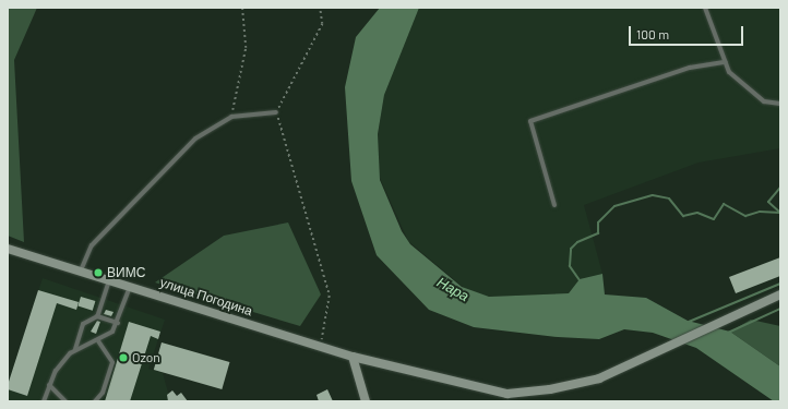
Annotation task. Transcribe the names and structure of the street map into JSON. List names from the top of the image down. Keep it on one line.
{"streets":{"street":["улица Погодина"]},"water":["Нара"],"places":["ВИМС","Ozon"],"scale_bar":"100 m"}
